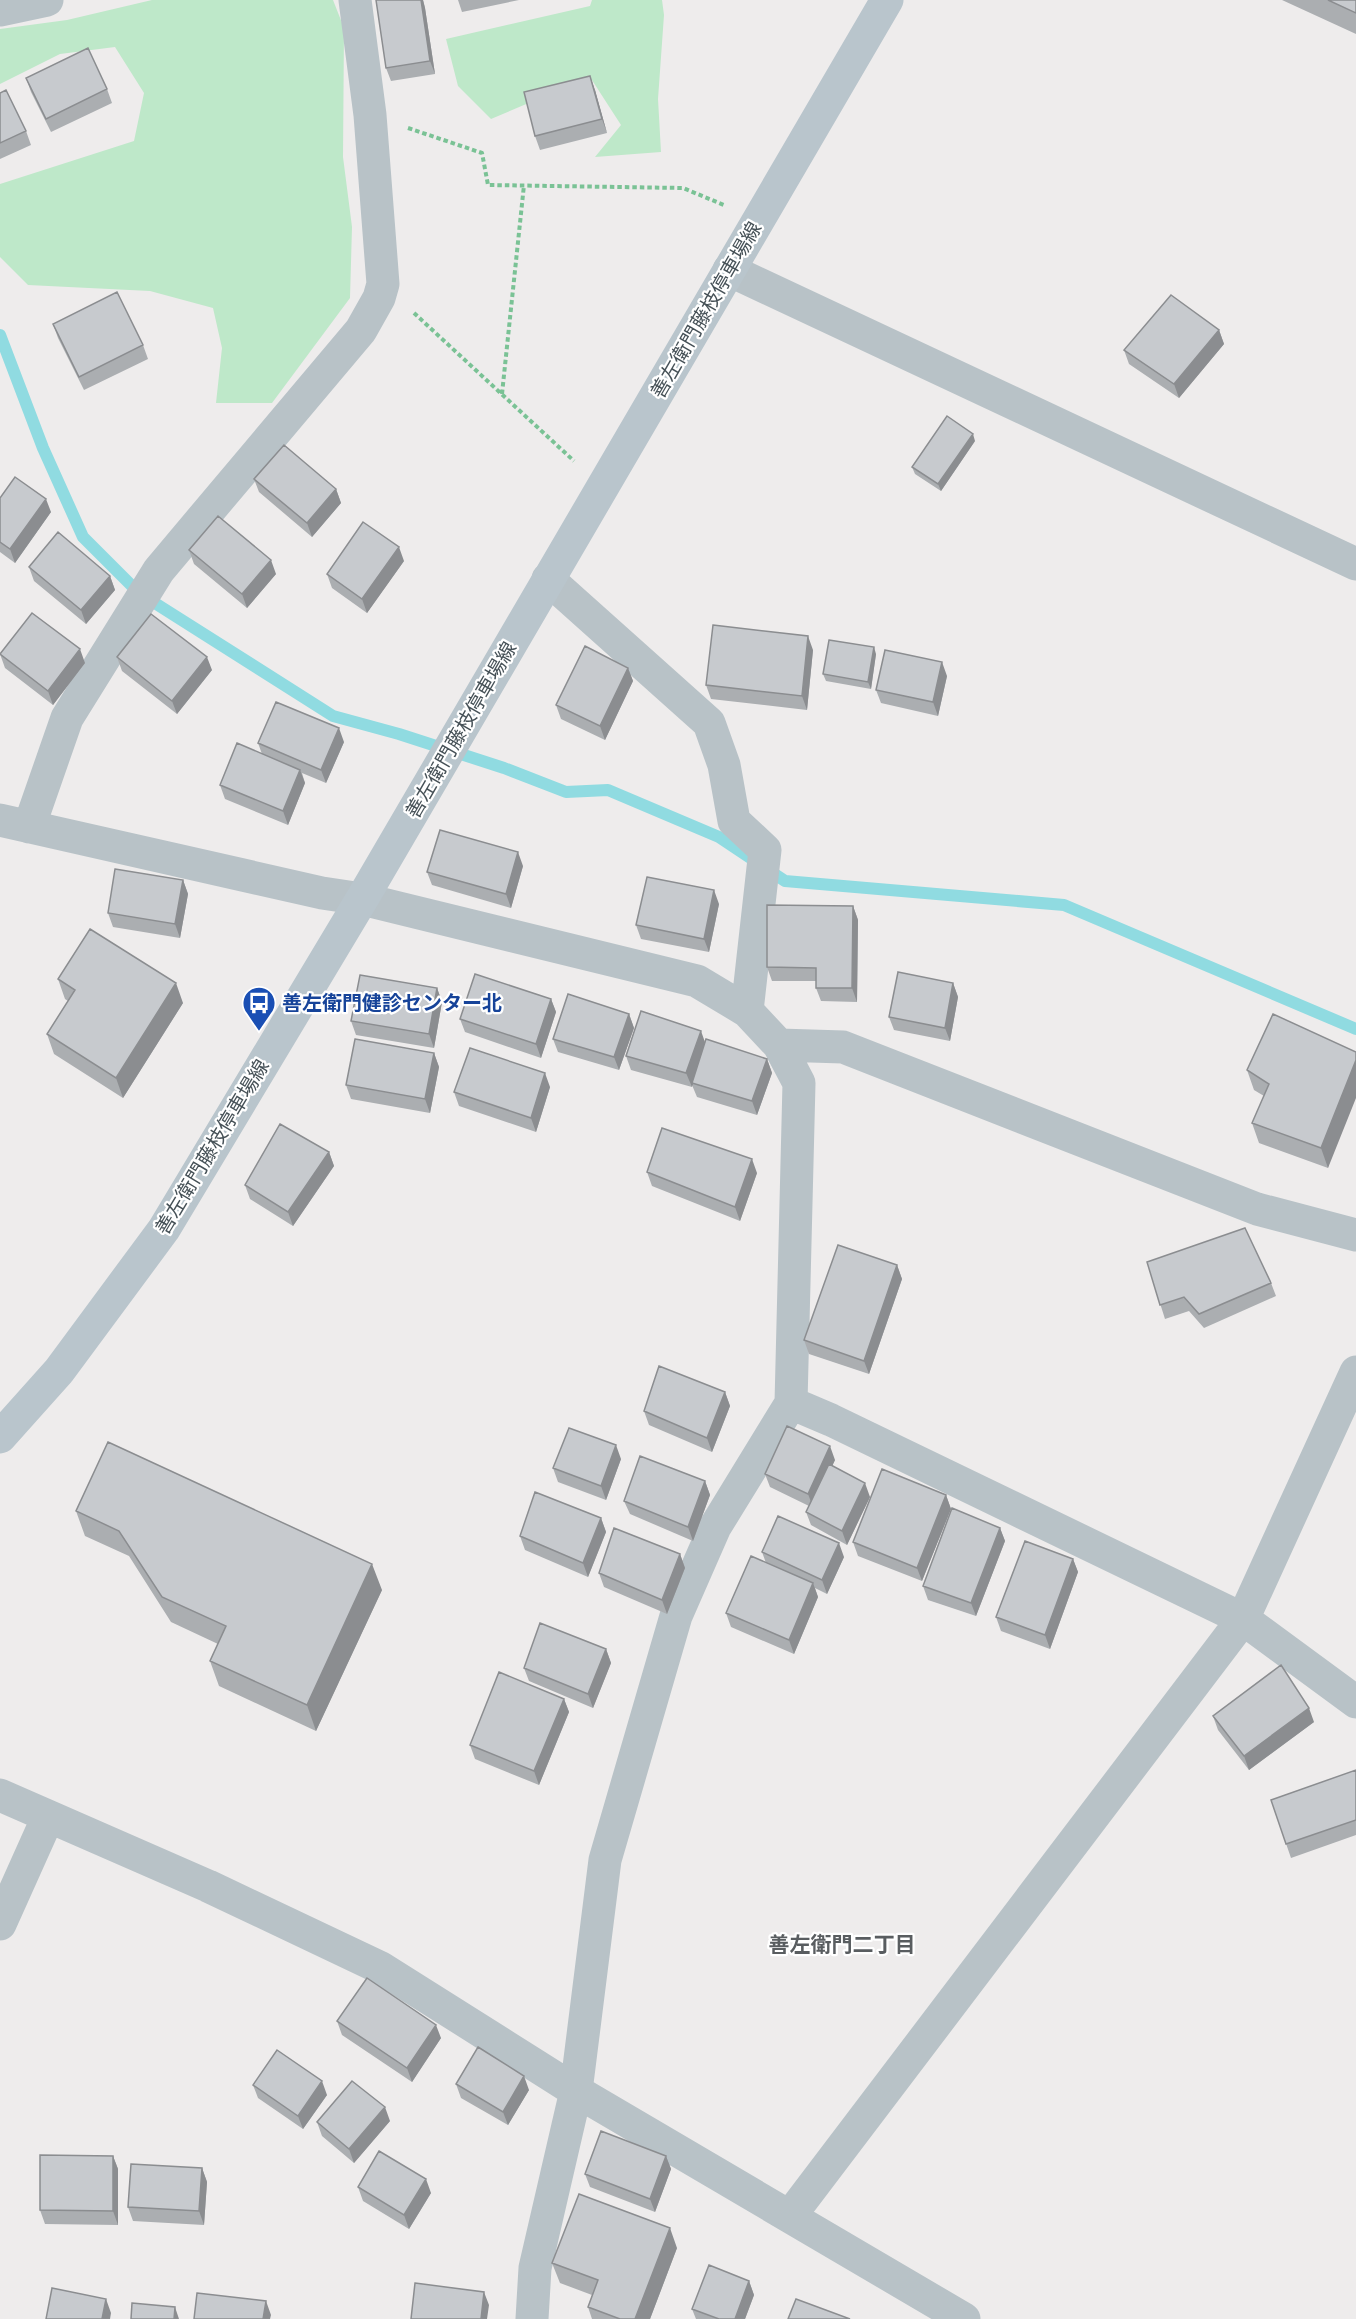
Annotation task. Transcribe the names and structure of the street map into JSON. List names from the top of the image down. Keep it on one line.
{"streets":{"main road":["善左衛門藤枝停車場線"]},"districts":["善左衛門二丁目"],"places":{"bus stop":["善左衛門健診センター北"]}}
